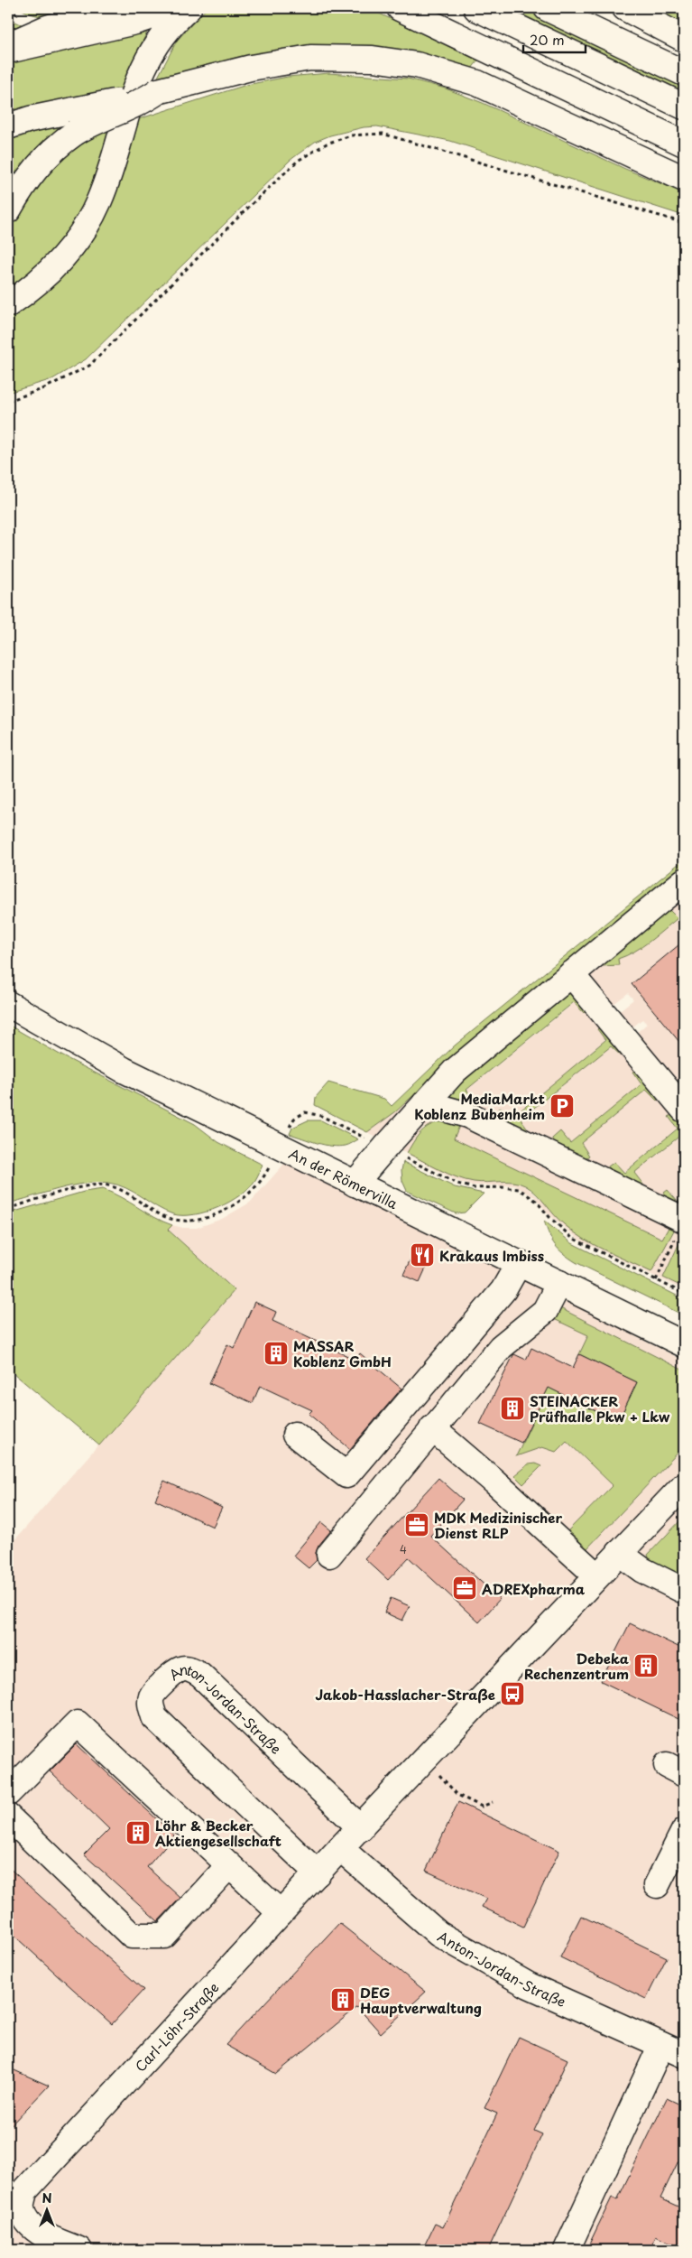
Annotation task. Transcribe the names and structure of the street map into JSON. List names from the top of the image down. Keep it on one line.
{"streets":{"main road":["An der Römervilla","Anton-Jordan-Straße","Carl-Löhr-Straße"]},"crossings":[["Anton-Jordan-Straße","Carl-Löhr-Straße"]],"places":{"parking":["MediaMarkt Koblenz Bubenheim"],"restaurant":["Krakaus Imbiss"],"building":["MASSAR Koblenz GmbH","STEINACKER Prüfhalle Pkw + Lkw","Debeka Rechenzentrum","Löhr & Becker Aktiengesellschaft","DEG Hauptverwaltung"],"office":["MDK Medizinischer Dienst RLP","ADREXpharma"],"bus stop":["Jakob-Hasslacher-Straße"]},"house_numbers":["4"],"scale_bar":"20 m","north":"top"}
